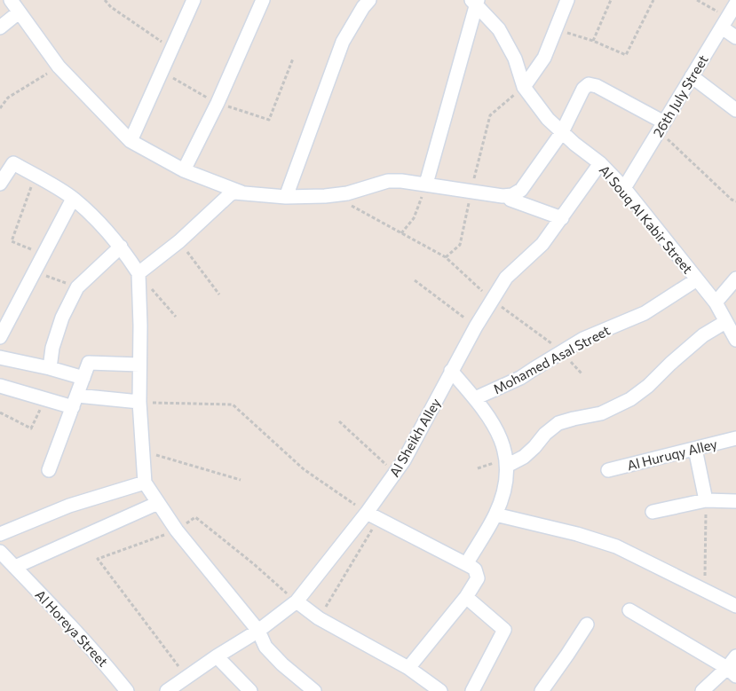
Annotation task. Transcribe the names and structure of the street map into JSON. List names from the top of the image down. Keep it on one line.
{"streets":{"street":["26th July Street","Al Souq Al Kabir Street","Mohamed Asal Street","Al Sheikh Alley","Al Huruqy Alley","Al Horeya Street"]},"crossings":[["26th July Street","Al Souq Al Kabir Street"],["Al Souq Al Kabir Street","Mohamed Asal Street"],["Al Souq Al Kabir Street","Al Sheikh Alley"]]}
